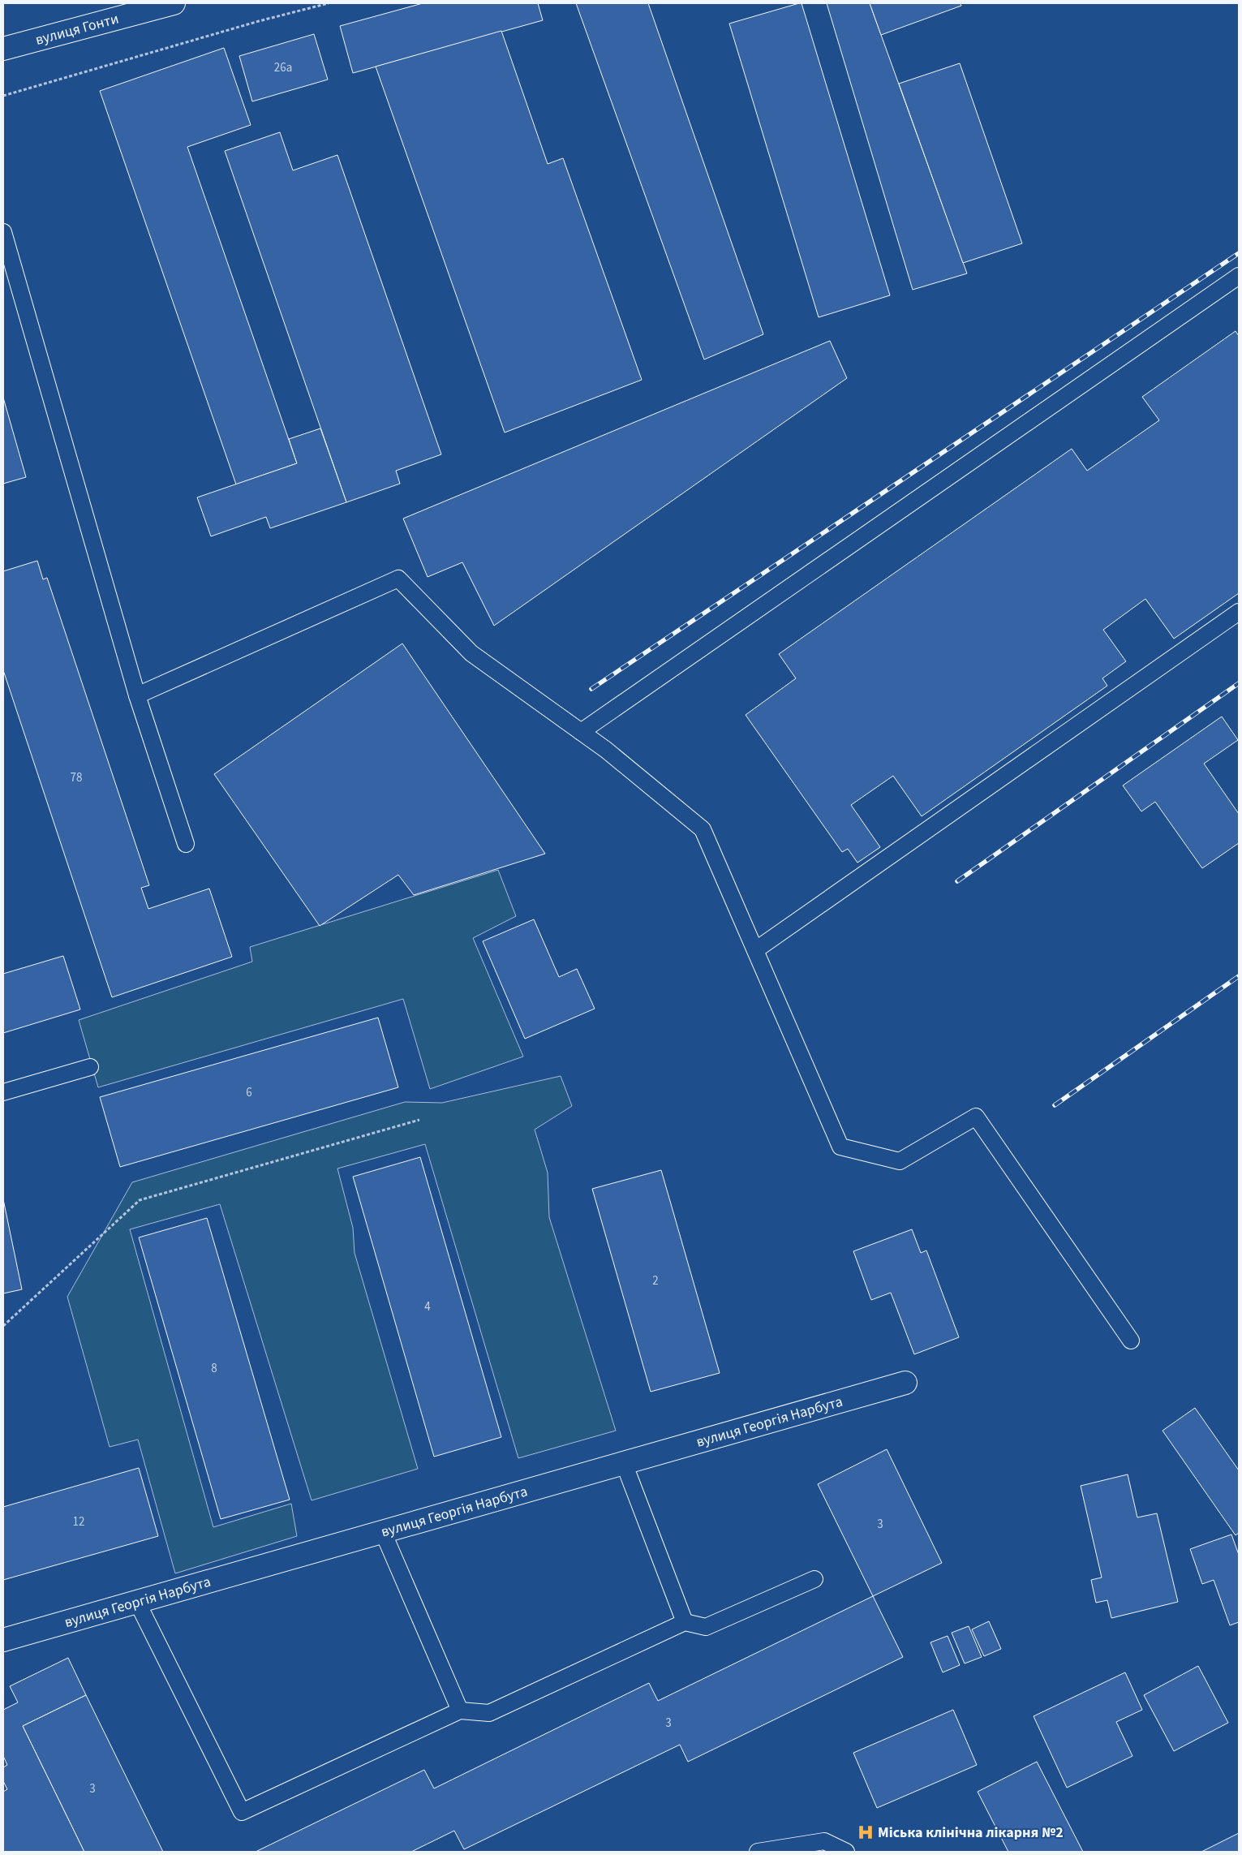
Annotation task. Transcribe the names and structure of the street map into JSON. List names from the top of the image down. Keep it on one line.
{"streets":{"street":["вулиця Гонти","вулиця Георгія Нарбута"]},"places":{"hospital":["Міська клінічна лікарня №2"]},"house_numbers":["26а","78","6","2","4","8","12","3","3","3"]}
